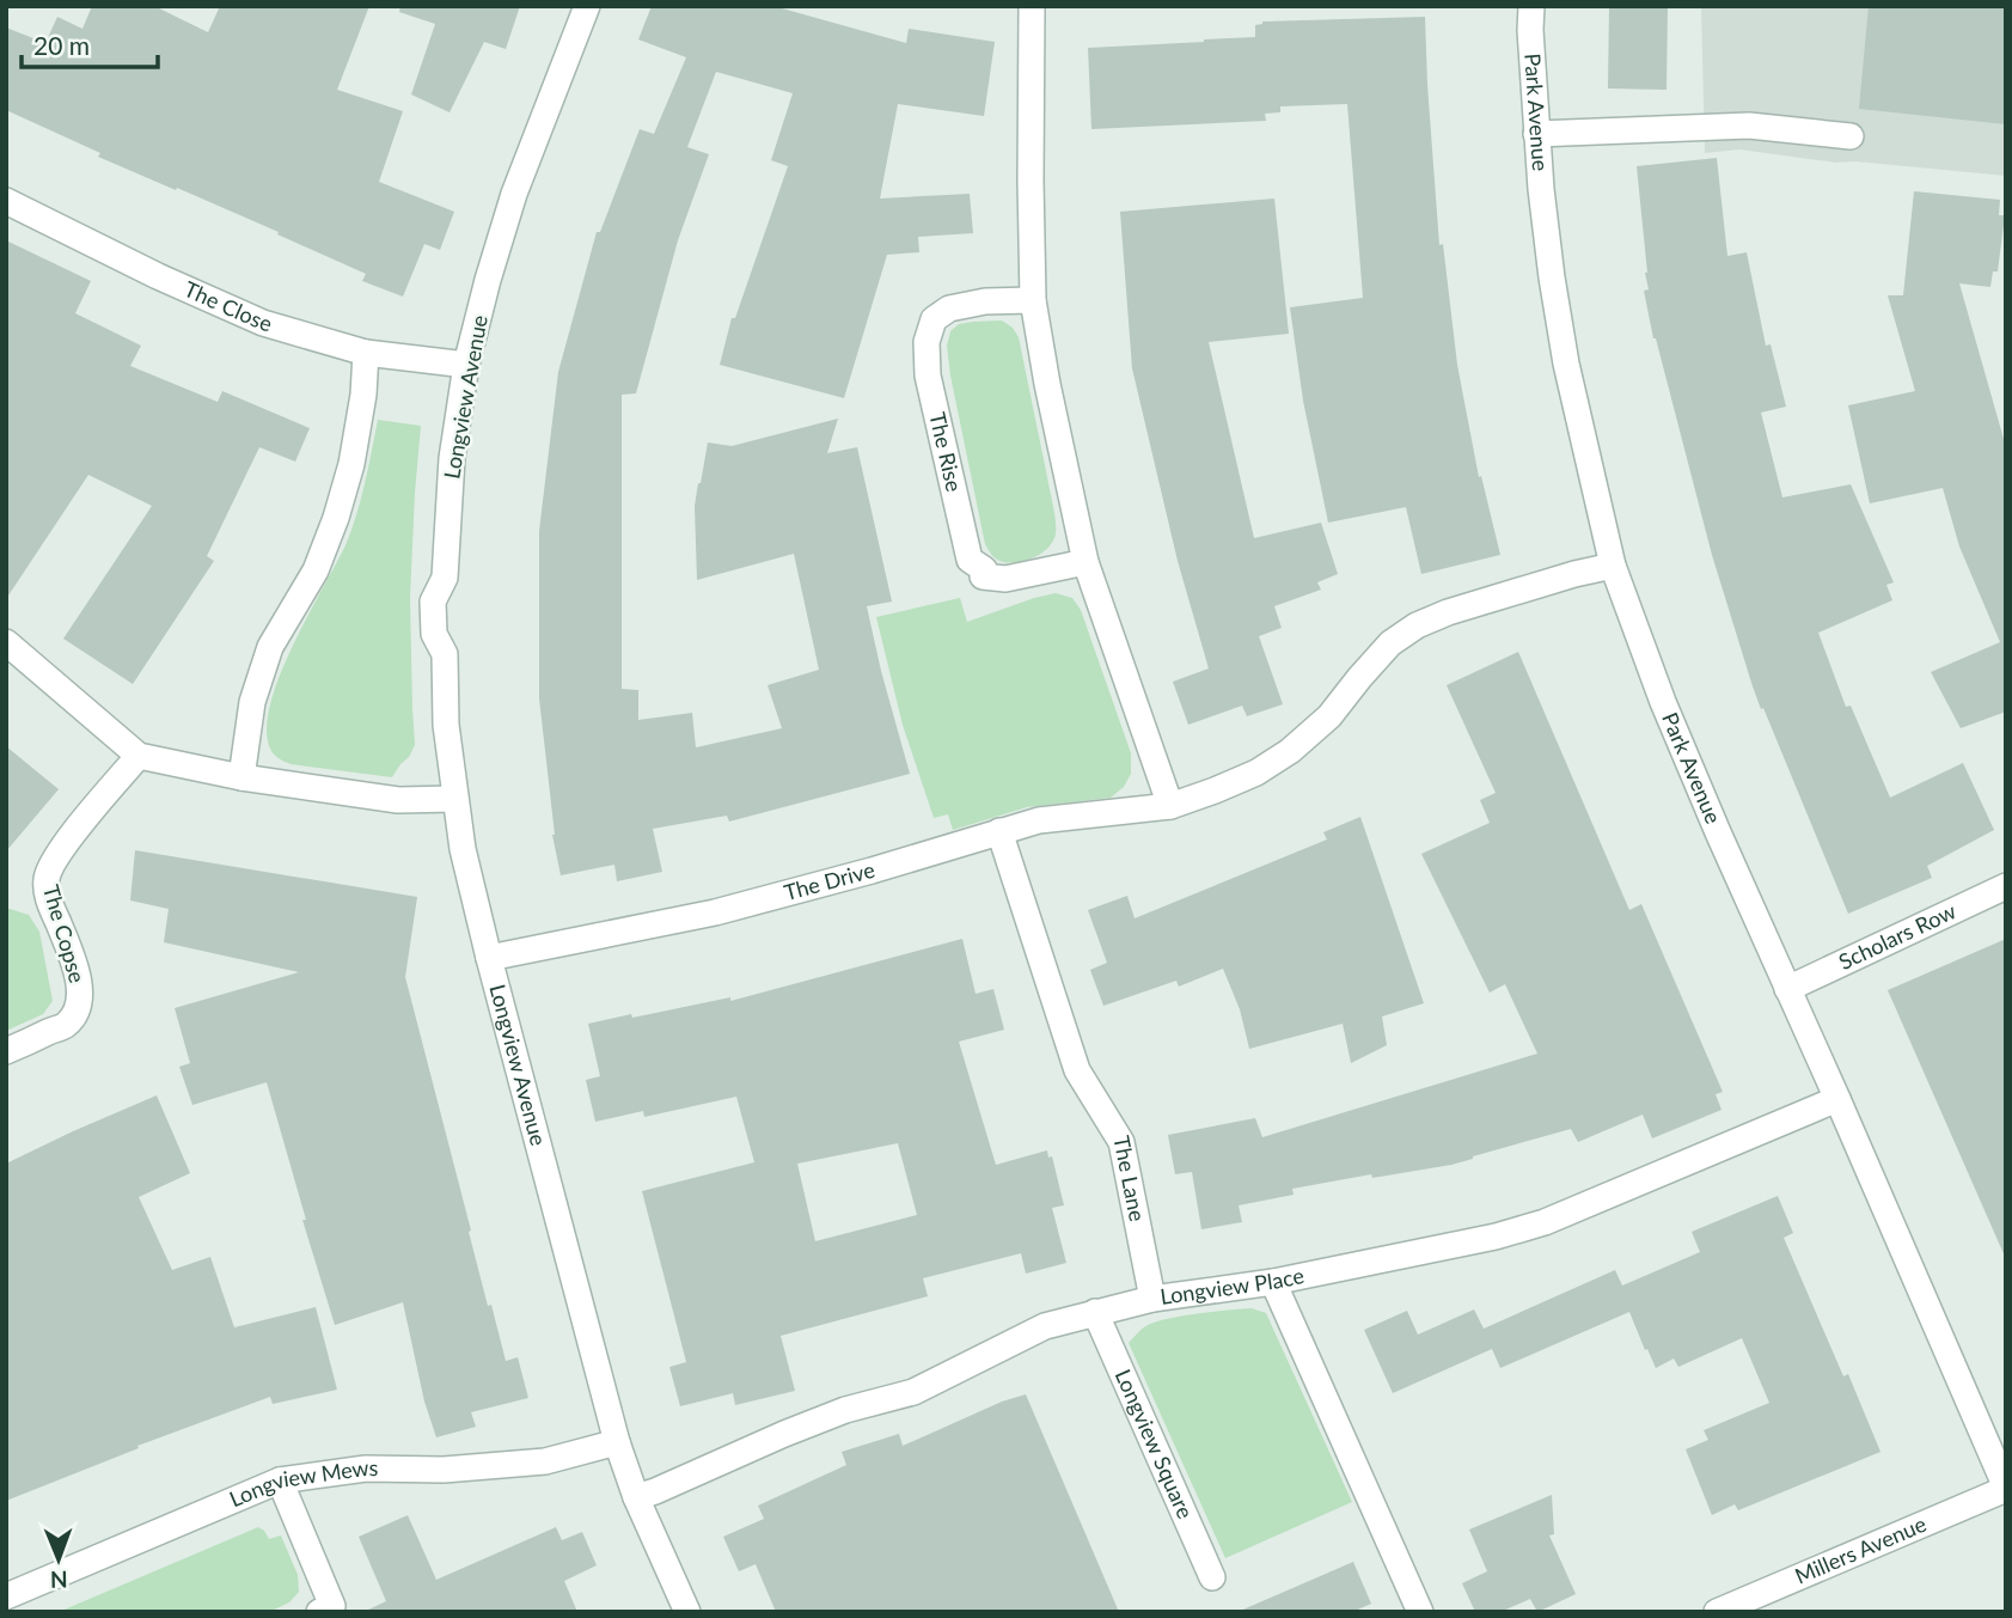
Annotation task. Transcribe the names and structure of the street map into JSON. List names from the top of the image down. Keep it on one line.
{"streets":{"street":["Park Avenue","The Close","Longview Avenue","The Rise","The Drive","The Copse","Scholars Row","The Lane","Longview Place","Longview Square","Longview Mews","Millers Avenue"]},"crossings":[["Park Avenue","The Drive"],["Park Avenue","Scholars Row"],["Park Avenue","Longview Place"],["Park Avenue","Millers Avenue"],["The Close","Longview Avenue"],["Longview Avenue","The Drive"],["Longview Avenue","Longview Mews"],["The Drive","The Lane"],["The Lane","Longview Place"],["Longview Place","Longview Square"]],"scale_bar":"20 m","north":"bottom"}
